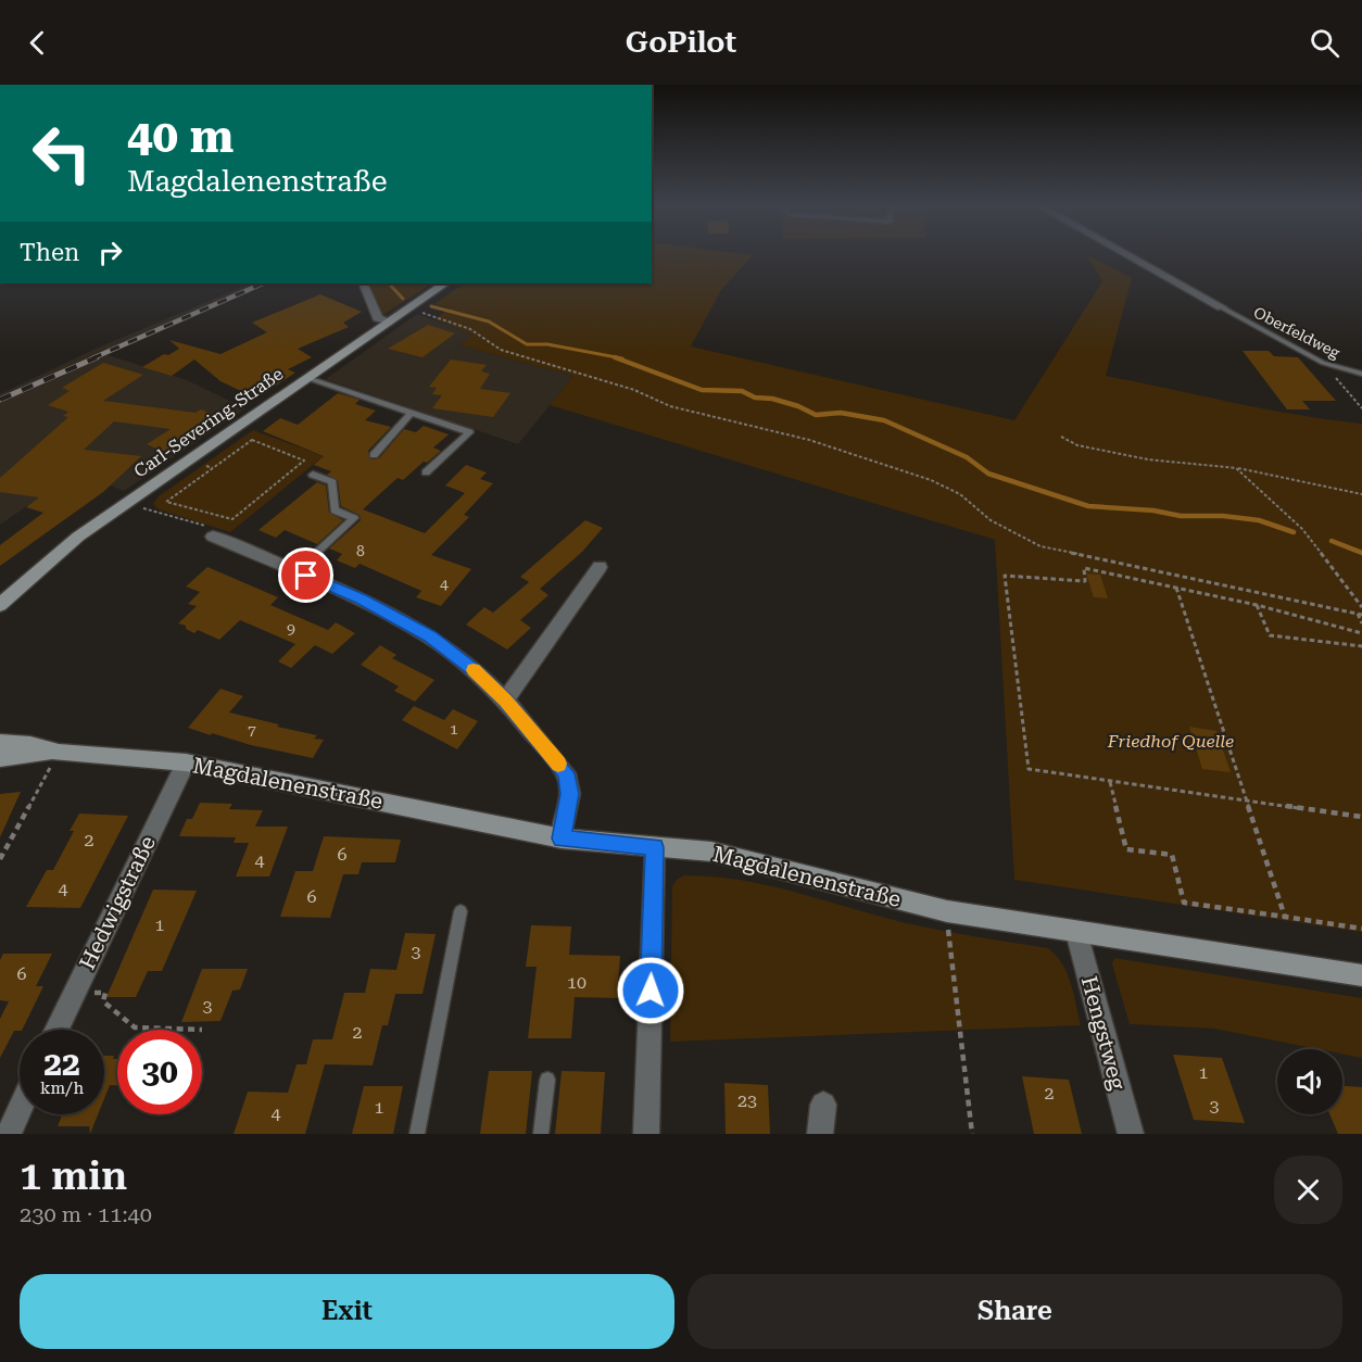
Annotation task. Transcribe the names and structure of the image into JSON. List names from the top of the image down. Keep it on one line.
{"streets":{"street":["Carl-Severing-Straße","Magdalenenstraße","Hedwigstraße","Hengstweg"],"lane":["Oberfeldweg"]},"crossings":[["Magdalenenstraße","Hedwigstraße"],["Magdalenenstraße","Hengstweg"]],"parks":["Friedhof Quelle"],"house_numbers":["8","4","9","1","7","2","6","4","4","6","1","3","6","10","3","2","1","2","23","3","1","4"],"page":{"header":"GoPilot","turn":["40 m","Magdalenenstraße"],"then":"Then","speed":"22 km/h","limit":"30","heading":["1 min","230 m · 11:40"],"buttons":["Exit","Share"]}}
